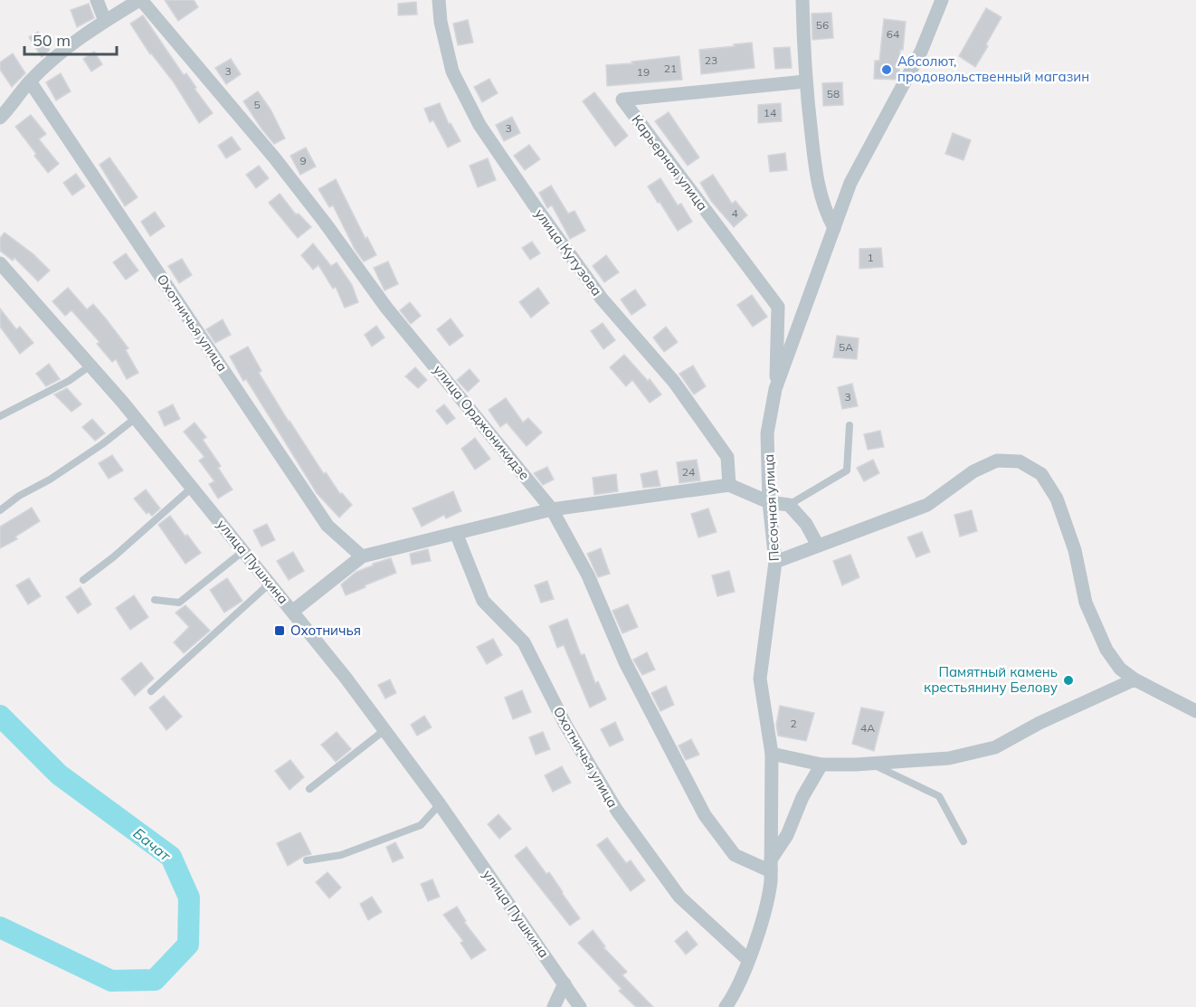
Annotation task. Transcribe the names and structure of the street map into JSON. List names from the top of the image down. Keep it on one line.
{"streets":{"street":["Карьерная улица","улица Кутузова","Охотничья улица","улица Орджоникидзе","Песочная улица","улица Пушкина"]},"crossings":[["Карьерная улица","Песочная улица"],["Охотничья улица","Песочная улица"],["улица Орджоникидзе","Песочная улица"]],"water":["Бачат"],"places":{"other":["Абсолют, продовольственный магазин","Памятный камень крестьянину Белову"],"transit":["Охотничья"]},"house_numbers":["56","64","23","21","3","19","58","5","14","3","9","4","1","5А","3","24","2","4А"],"scale_bar":"50 m"}
